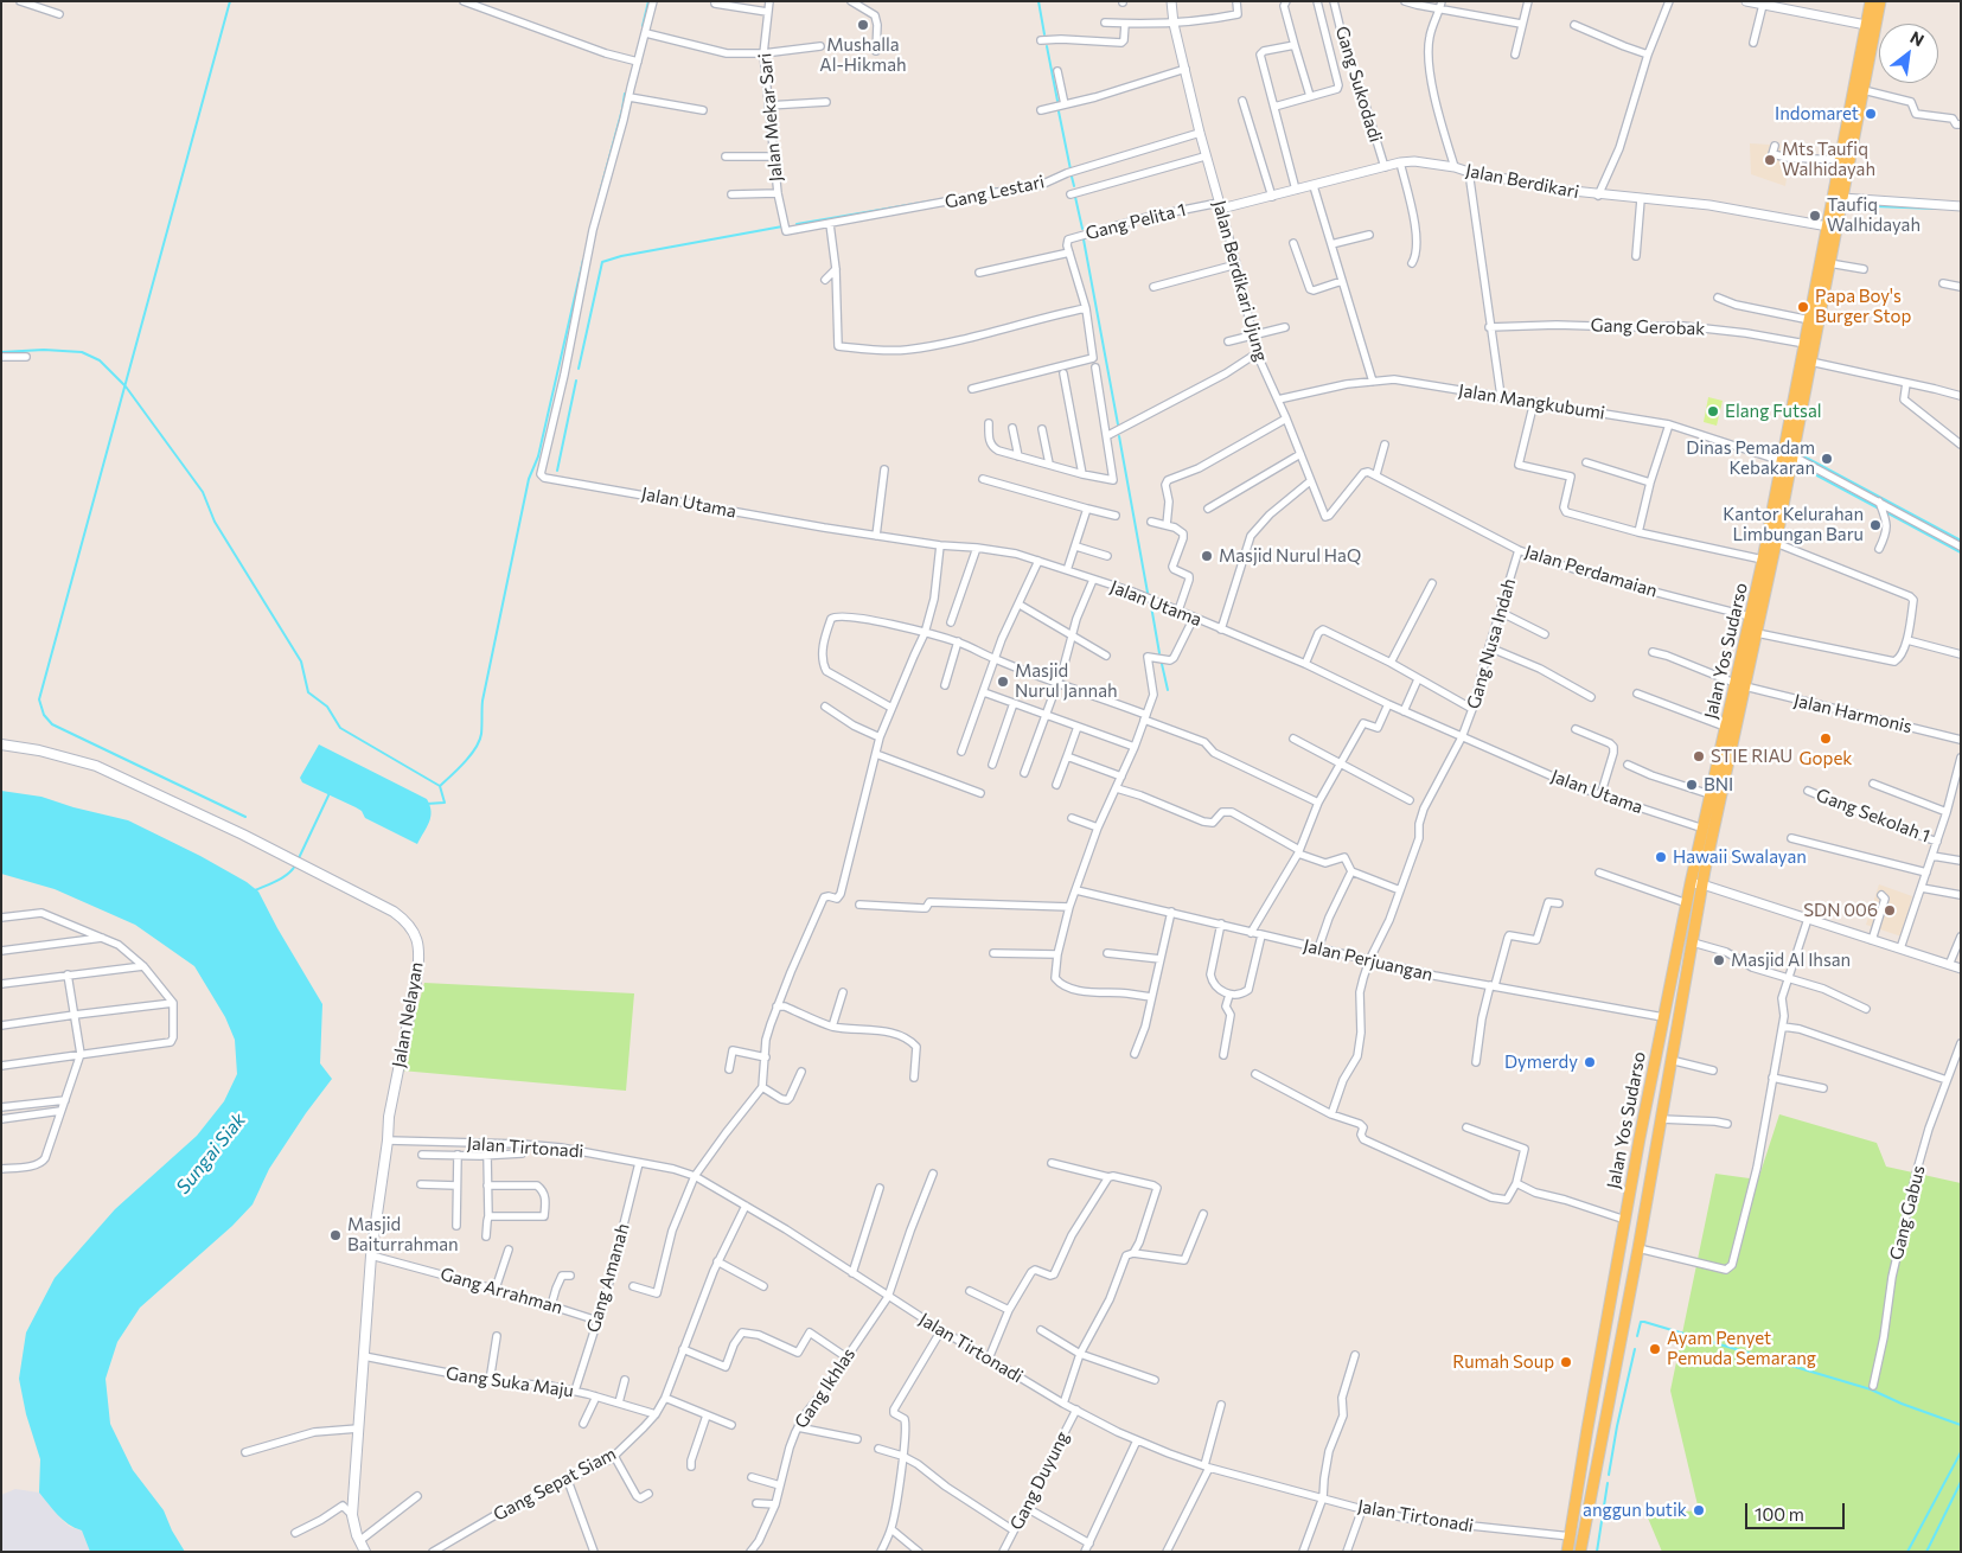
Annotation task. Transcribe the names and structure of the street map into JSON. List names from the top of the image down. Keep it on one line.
{"streets":{"main road":["Jalan Yos Sudarso","Jalan Nelayan"],"street":["Gang Sukodadi","Jalan Mekar Sari","Jalan Berdikari","Gang Lestari","Gang Pelita 1","Jalan Berdikari Ujung","Gang Gerobak","Jalan Mangkubumi","Jalan Utama","Jalan Perdamaian","Gang Nusa Indah","Jalan Harmonis","Gang Sekolah 1","Jalan Perjuangan","Jalan Tirtonadi","Gang Gabus","Gang Amanah","Gang Arrahman","Gang Suka Maju","Gang Ikhlas","Gang Duyung","Gang Sepat Siam"]},"crossings":[["Gang Sukodadi","Jalan Berdikari"],["Jalan Mekar Sari","Gang Lestari"],["Jalan Berdikari","Gang Pelita 1"],["Jalan Berdikari","Jalan Berdikari Ujung"],["Jalan Berdikari","Jalan Yos Sudarso"],["Gang Lestari","Jalan Berdikari Ujung"],["Gang Pelita 1","Jalan Berdikari Ujung"],["Jalan Berdikari Ujung","Jalan Mangkubumi"],["Jalan Berdikari Ujung","Jalan Perdamaian"],["Gang Gerobak","Jalan Yos Sudarso"],["Jalan Mangkubumi","Jalan Yos Sudarso"],["Jalan Utama","Gang Nusa Indah"],["Jalan Utama","Jalan Yos Sudarso"],["Jalan Perdamaian","Gang Nusa Indah"],["Jalan Perdamaian","Jalan Yos Sudarso"],["Gang Nusa Indah","Jalan Perjuangan"],["Jalan Yos Sudarso","Jalan Harmonis"],["Jalan Yos Sudarso","Jalan Perjuangan"],["Jalan Yos Sudarso","Jalan Tirtonadi"],["Jalan Nelayan","Jalan Tirtonadi"],["Jalan Nelayan","Gang Arrahman"],["Jalan Nelayan","Gang Suka Maju"],["Jalan Tirtonadi","Gang Amanah"],["Jalan Tirtonadi","Gang Ikhlas"],["Jalan Tirtonadi","Gang Duyung"],["Jalan Tirtonadi","Gang Sepat Siam"],["Gang Amanah","Gang Arrahman"],["Gang Amanah","Gang Suka Maju"],["Gang Suka Maju","Gang Sepat Siam"]],"water":["Sungai Siak"],"places":["Mushalla Al-Hikmah","Indomaret","Mts Taufiq Walhidayah","Taufiq Walhidayah","Papa Boy's Burger Stop","Elang Futsal","Dinas Pemadam Kebakaran","Kantor Kelurahan Limbungan Baru","Masjid Nurul HaQ","Masjid Nurul Jannah","Gopek","STIE RIAU","BNI","Hawaii Swalayan","SDN 006","Masjid Al Ihsan","Dymerdy","Masjid Baiturrahman","Ayam Penyet Pemuda Semarang","Rumah Soup","anggun butik"],"scale_bar":"100 m","north":"top right"}
